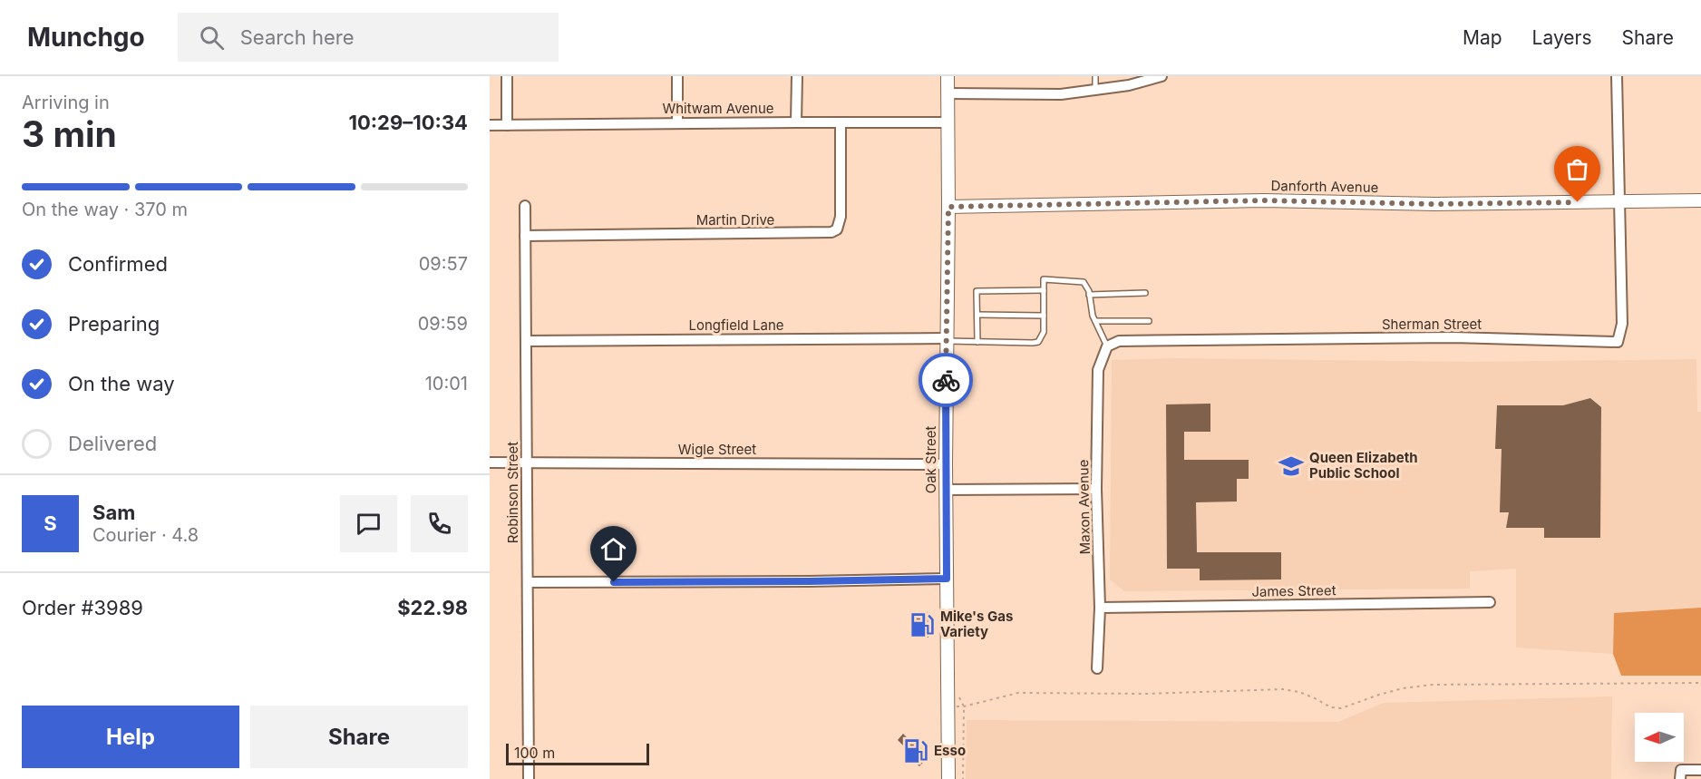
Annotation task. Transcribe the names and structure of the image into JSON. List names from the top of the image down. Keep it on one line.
{"streets":{"street":["Whitwam Avenue","Danforth Avenue","Martin Drive","Sherman Street","Longfield Lane","Wigle Street","Oak Street","Robinson Street","Maxon Avenue","James Street"]},"crossings":[["Whitwam Avenue","Martin Drive"],["Whitwam Avenue","Oak Street"],["Danforth Avenue","Sherman Street"],["Danforth Avenue","Oak Street"],["Martin Drive","Robinson Street"],["Sherman Street","Maxon Avenue"],["Longfield Lane","Oak Street"],["Longfield Lane","Robinson Street"],["Wigle Street","Oak Street"],["Wigle Street","Robinson Street"],["Maxon Avenue","James Street"]],"places":{"school or university":["Queen Elizabeth Public School"],"fuel station":["Mike's Gas Variety","Esso"]},"scale_bar":"100 m","north":"left","page":{"header":"Munchgo","search":"Search here","nav":["Map","Layers","Share"],"heading":["3 min","Arriving in","10:29–10:34"],"panel":["Sam","Courier · 4.8","Order #3989","$22.98"],"bar":"On the way · 370 m","list":[["Confirmed","09:57"],["Preparing","09:59"],["On the way","10:01"],"Delivered"],"round":"S","buttons":["Help","Share"],"scale":"100 m"}}
